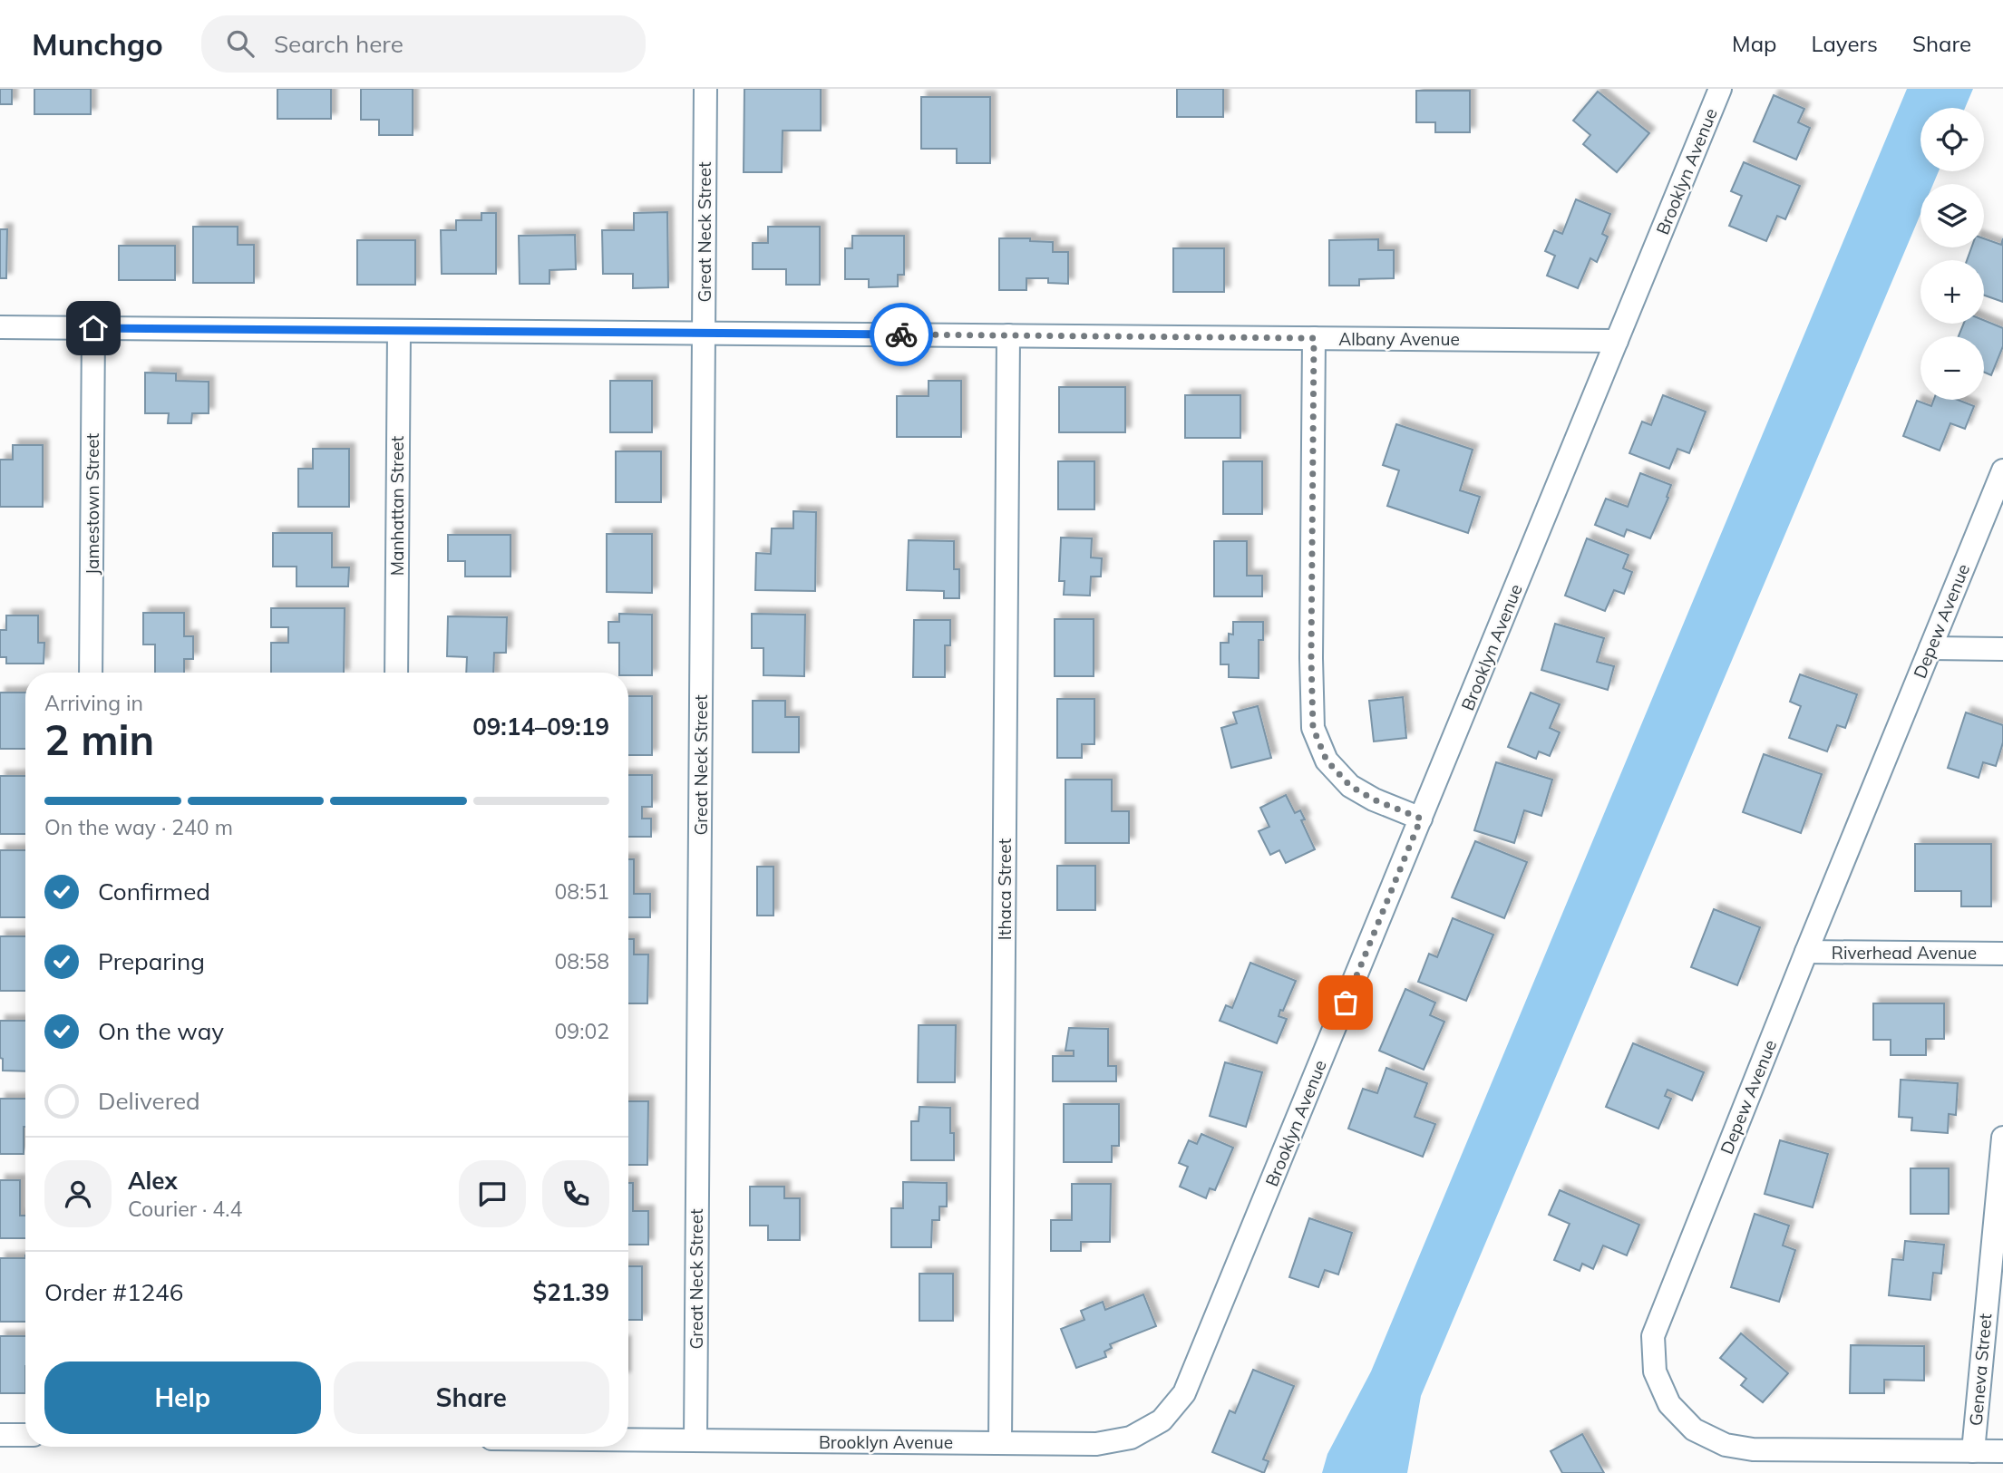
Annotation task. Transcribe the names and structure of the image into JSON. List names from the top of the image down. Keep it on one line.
{"streets":{"street":["Brooklyn Avenue","Great Neck Street","Albany Avenue","Jamestown Street","Manhattan Street","Depew Avenue","Ithaca Street","Riverhead Avenue","Geneva Street"]},"crossings":[["Brooklyn Avenue","Great Neck Street"],["Brooklyn Avenue","Albany Avenue"],["Brooklyn Avenue","Ithaca Street"],["Great Neck Street","Albany Avenue"],["Albany Avenue","Jamestown Street"],["Albany Avenue","Manhattan Street"],["Albany Avenue","Ithaca Street"],["Depew Avenue","Riverhead Avenue"],["Depew Avenue","Geneva Street"]],"page":{"header":"Munchgo","search":"Search here","nav":["Map","Layers","Share"],"map_buttons":["+","−"],"heading":["2 min","Arriving in","09:14–09:19"],"panel":["Alex","Courier · 4.4","Order #1246","$21.39"],"bar":"On the way · 240 m","list":[["Confirmed","08:51"],["Preparing","08:58"],["On the way","09:02"],"Delivered"],"buttons":["Help","Share"]}}
